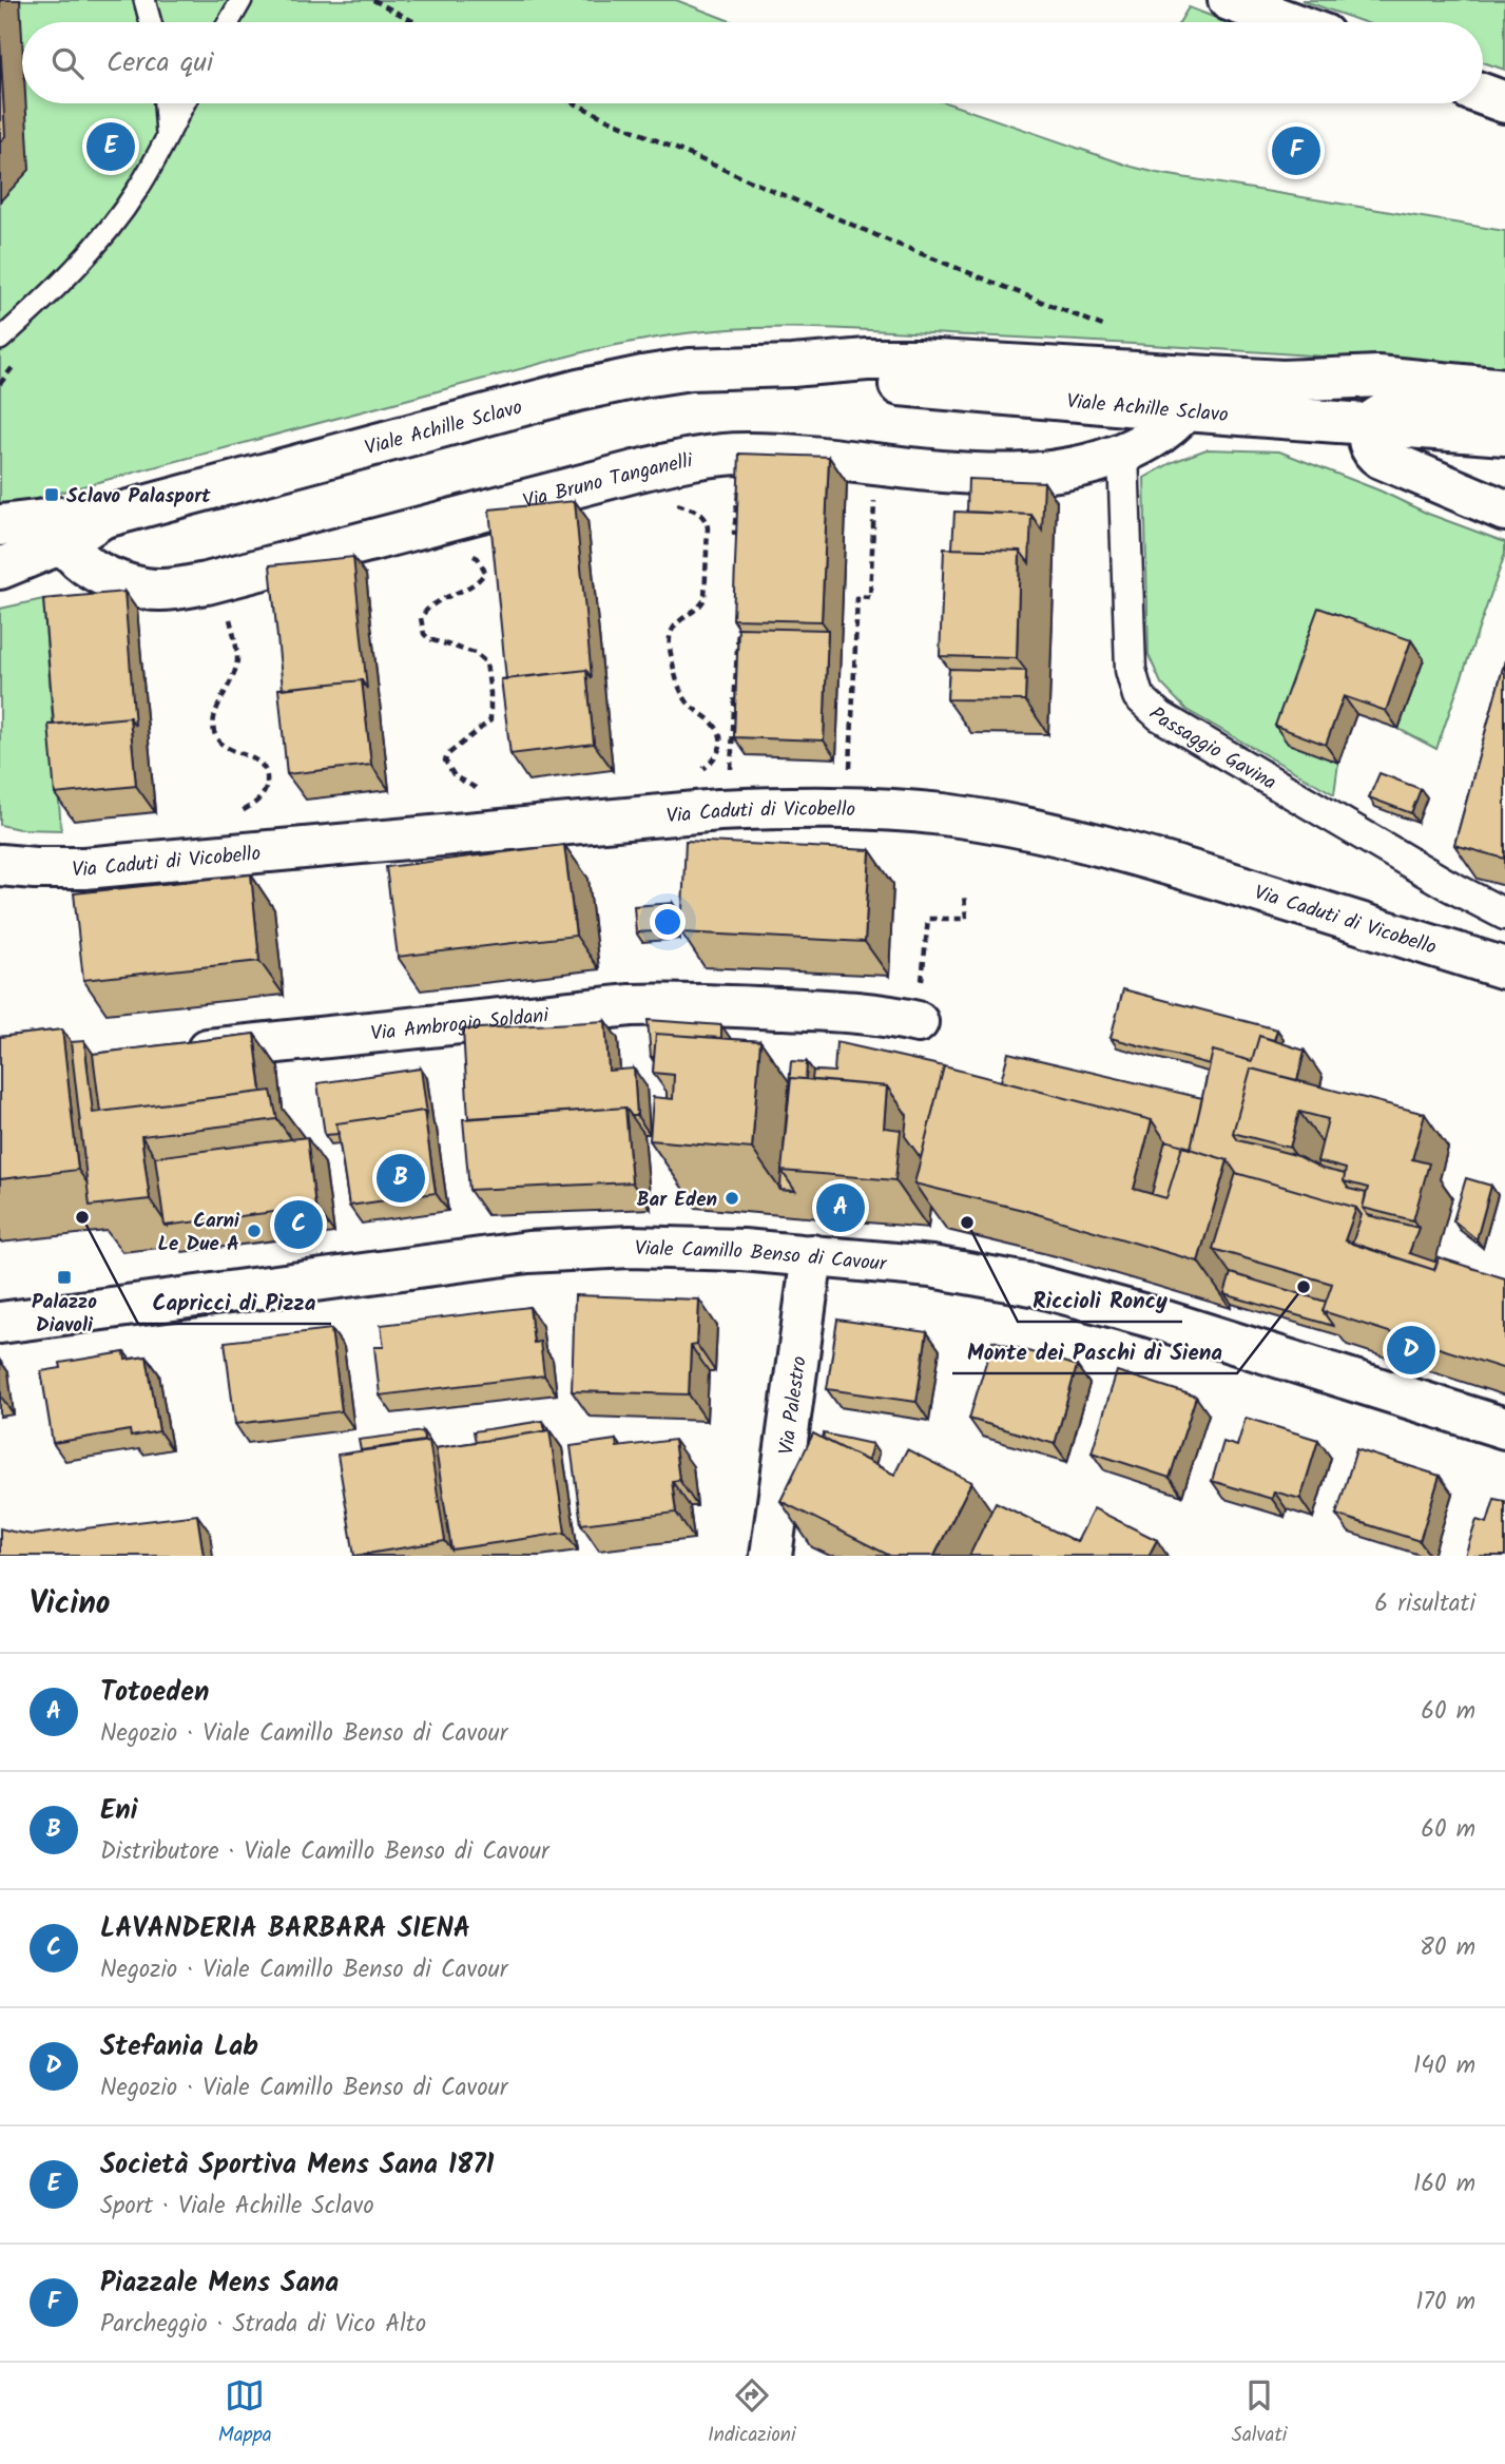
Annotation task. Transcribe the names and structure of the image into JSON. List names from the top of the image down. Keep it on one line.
{"streets":{"street":["Viale Achille Sclavo","Via Bruno Tanganelli","Passaggio Gavina","Via Caduti di Vicobello","Via Ambrogio Soldani","Viale Camillo Benso di Cavour","Via Palestro"]},"crossings":[["Viale Achille Sclavo","Via Bruno Tanganelli"],["Via Bruno Tanganelli","Passaggio Gavina"],["Viale Camillo Benso di Cavour","Via Palestro"]],"places":{"transit":["Sclavo Palasport","Palazzo Diavoli"],"other":["Bar Eden","Capricci di Pizza","Riccioli Roncy","Carni Le Due A","Monte dei Paschi di Siena"]},"page":{"search":"Cerca qui","pins":["E","F","B","A","C","D"],"heading":["Vicino","6 risultati"],"list":[{"mark":"A","name":"Totoeden","note":"Negozio · Viale Camillo Benso di Cavour","value":"60 m"},{"mark":"B","name":"Eni","note":"Distributore · Viale Camillo Benso di Cavour","value":"60 m"},{"mark":"C","name":"LAVANDERIA BARBARA SIENA","note":"Negozio · Viale Camillo Benso di Cavour","value":"80 m"},{"mark":"D","name":"Stefania Lab","note":"Negozio · Viale Camillo Benso di Cavour","value":"140 m"},{"mark":"E","name":"Società Sportiva Mens Sana 1871","note":"Sport · Viale Achille Sclavo","value":"160 m"},{"mark":"F","name":"Piazzale Mens Sana","note":"Parcheggio · Strada di Vico Alto","value":"170 m"}],"nav":["Mappa","Indicazioni","Salvati"]}}
